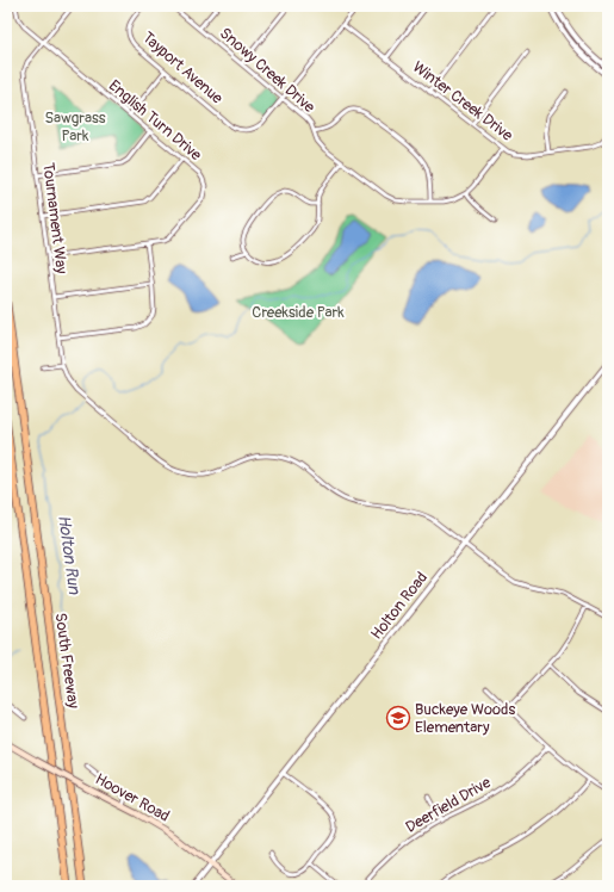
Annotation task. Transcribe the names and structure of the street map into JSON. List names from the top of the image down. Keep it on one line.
{"streets":{"highway":["South Freeway"],"main road":["Hoover Road"],"street":["Tayport Avenue","Snowy Creek Drive","Winter Creek Drive","English Turn Drive","Tournament Way","Holton Road","Deerfield Drive"]},"crossings":[["Tayport Avenue","Snowy Creek Drive"],["English Turn Drive","Tournament Way"],["Holton Road","Hoover Road"]],"water":["Holton Run"],"parks":["Sawgrass Park","Creekside Park"],"places":{"school or university":["Buckeye Woods Elementary"]}}
